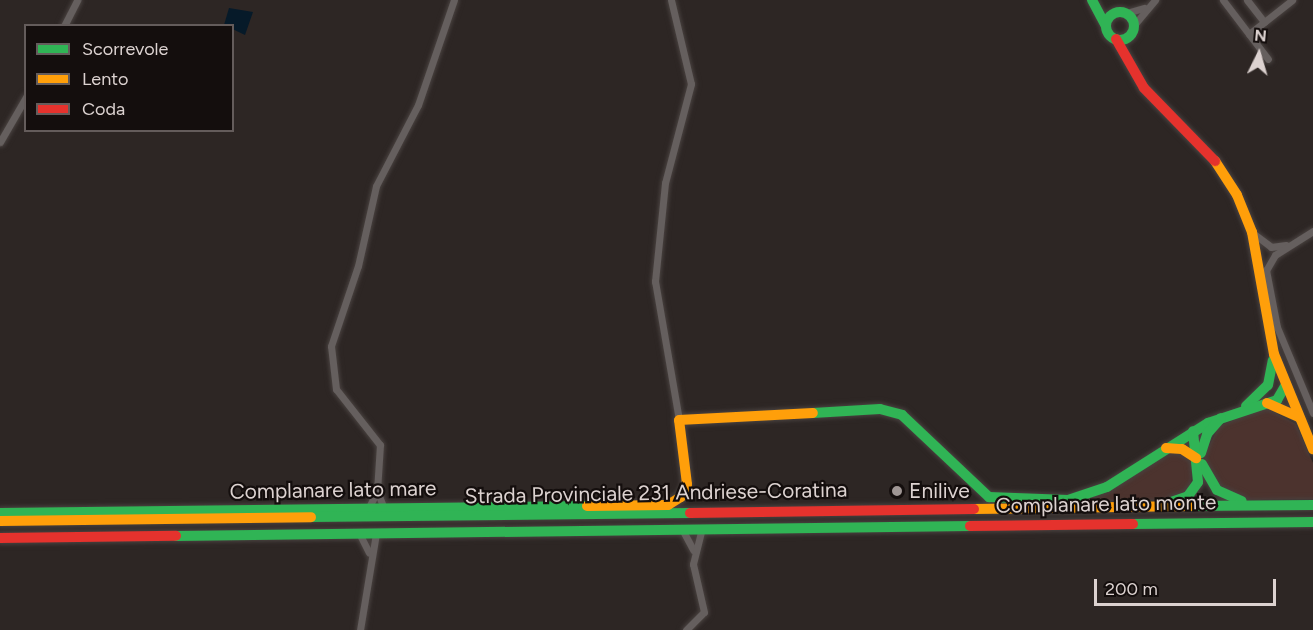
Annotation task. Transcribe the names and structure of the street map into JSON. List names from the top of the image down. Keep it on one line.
{"streets":{"main road":["Complanare lato mare","Strada Provinciale 231 Andriese-Coratina","Complanare lato monte"]},"places":["Enilive"],"legend":["Scorrevole","Lento","Coda"],"scale_bar":"200 m","north":"top"}
